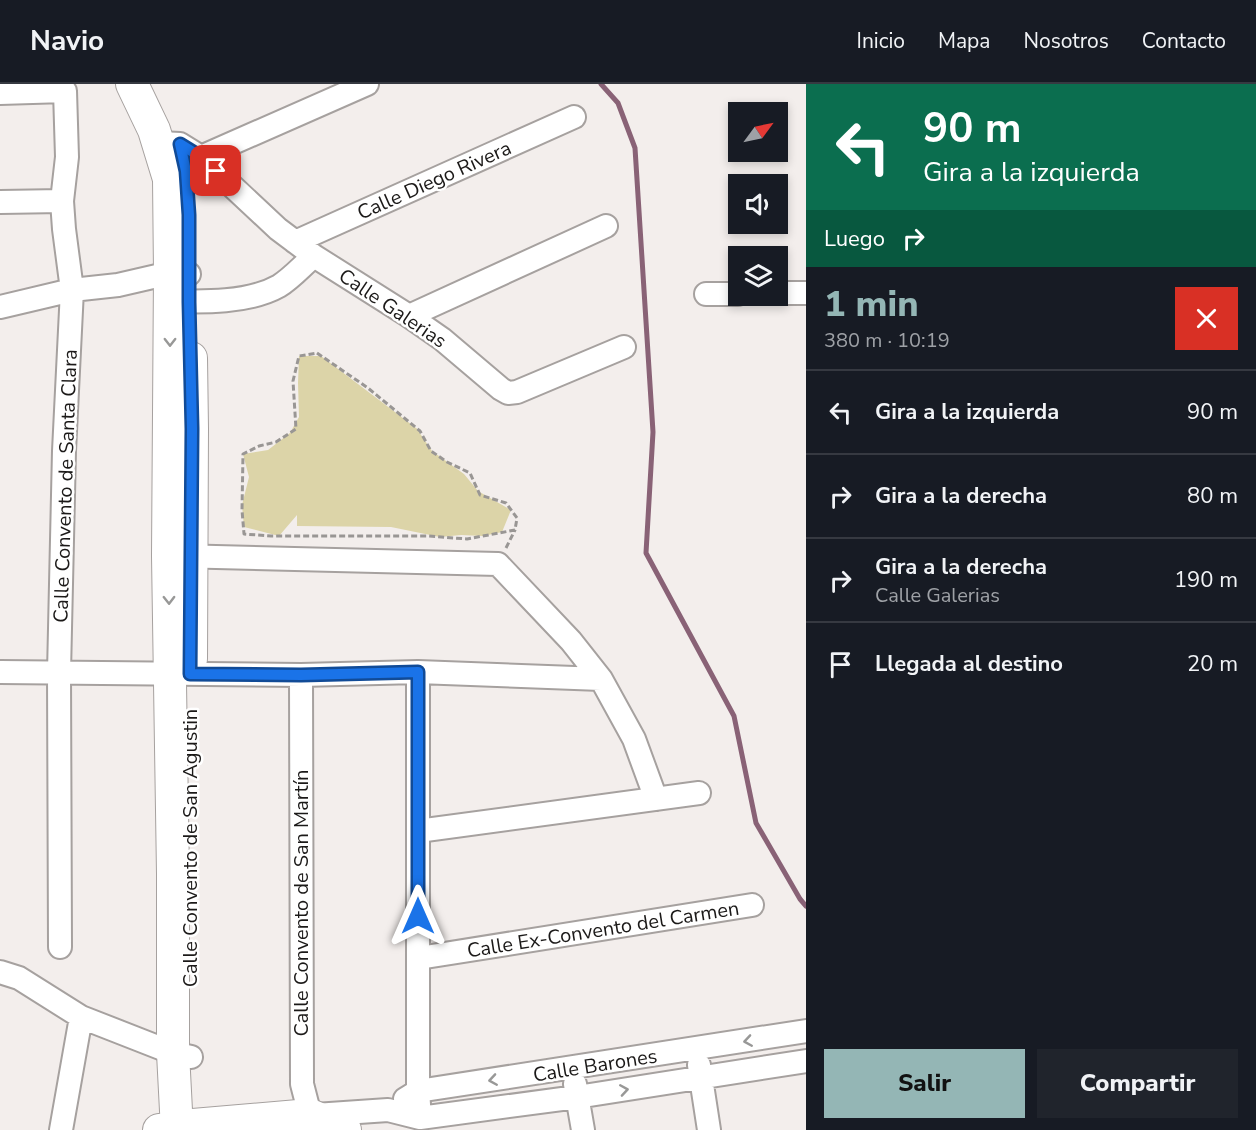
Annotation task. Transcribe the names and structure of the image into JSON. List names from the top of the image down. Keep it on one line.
{"streets":{"street":["Calle Diego Rivera","Calle Galerias","Calle Convento de Santa Clara","Calle Convento de San Agustin","Calle Convento de San Martín","Calle Ex-Convento del Carmen","Calle Barones"]},"crossings":[["Calle Diego Rivera","Calle Galerias"],["Calle Galerias","Calle Convento de San Agustin"],["Calle Convento de San Martín","Calle Barones"]],"north":"top right","page":{"header":"Navio","nav":["Inicio","Mapa","Nosotros","Contacto"],"turn":["90 m","Gira a la izquierda"],"then":"Luego","heading":["1 min","380 m · 10:19"],"list":[{"name":"Gira a la izquierda","value":"90 m"},{"name":"Gira a la derecha","value":"80 m"},{"name":"Gira a la derecha","note":"Calle Galerias","value":"190 m"},{"name":"Llegada al destino","value":"20 m"}],"buttons":["Salir","Compartir"]}}
